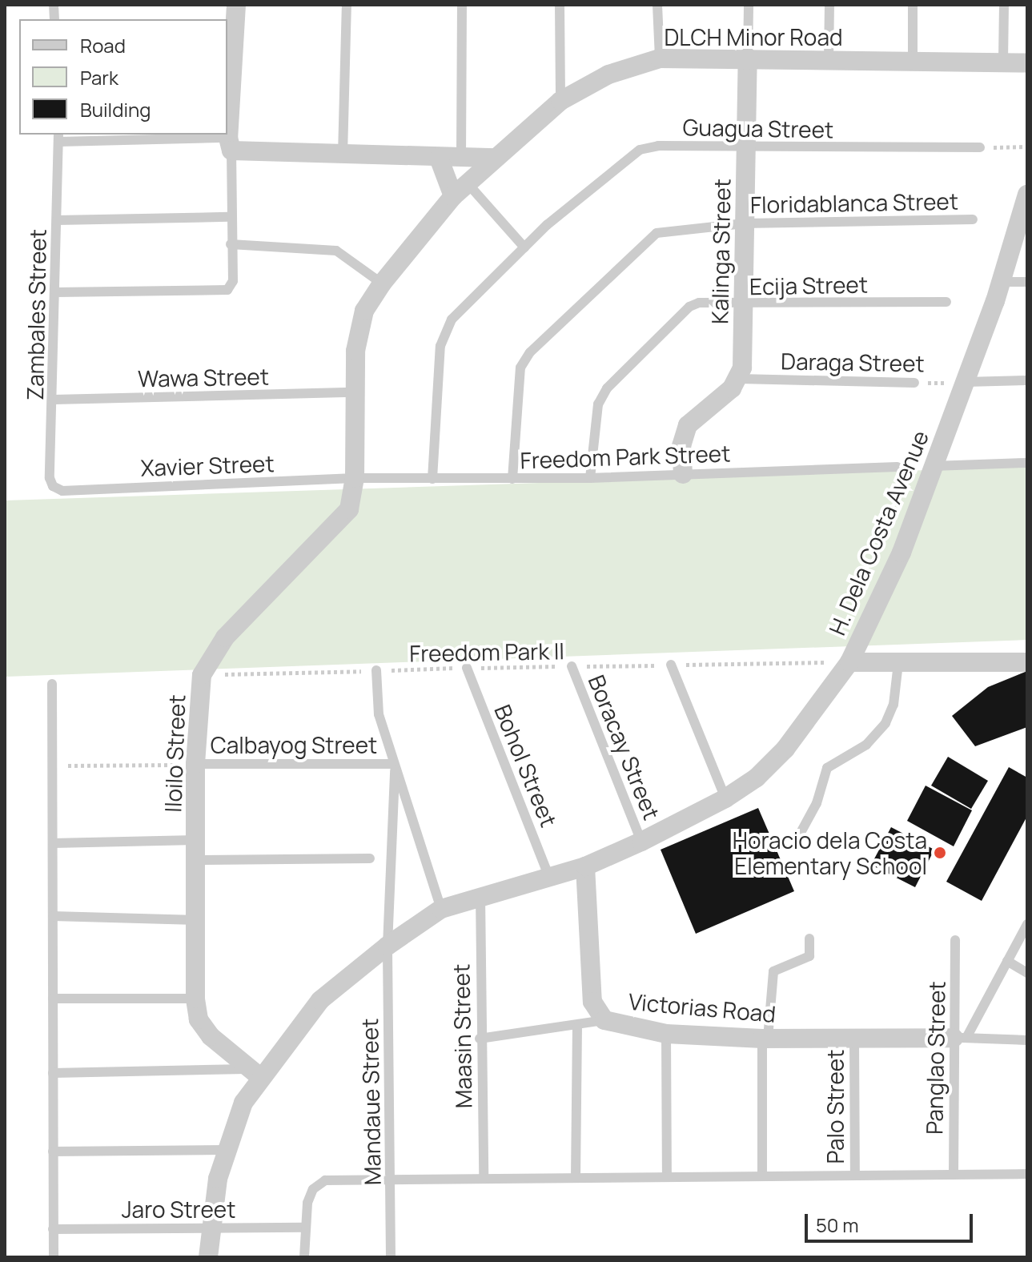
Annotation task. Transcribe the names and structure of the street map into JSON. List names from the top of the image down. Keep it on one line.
{"streets":{"street":["DLCH Minor Road","Kalinga Street","H. Dela Costa Avenue","Iloilo Street","Victorias Road"],"lane":["Guagua Street","Floridablanca Street","Ecija Street","Zambales Street","Daraga Street","Wawa Street","Freedom Park Street","Xavier Street","Calbayog Street","Boracay Street","Bohol Street","Maasin Street","Panglao Street","Mandaue Street","Palo Street","Jaro Street"],"path":["Freedom Park II"]},"crossings":[["DLCH Minor Road","Kalinga Street"],["DLCH Minor Road","Wawa Street"],["DLCH Minor Road","Freedom Park Street"],["DLCH Minor Road","Xavier Street"],["DLCH Minor Road","Iloilo Street"],["Guagua Street","Kalinga Street"],["Guagua Street","Freedom Park Street"],["Floridablanca Street","Kalinga Street"],["Floridablanca Street","Freedom Park Street"],["Kalinga Street","Ecija Street"],["Kalinga Street","Daraga Street"],["Ecija Street","Freedom Park Street"],["Zambales Street","Wawa Street"],["Zambales Street","Xavier Street"],["Daraga Street","H. Dela Costa Avenue"],["Freedom Park Street","Xavier Street"],["Freedom Park Street","Iloilo Street"],["Xavier Street","Iloilo Street"],["H. Dela Costa Avenue","Freedom Park II"],["H. Dela Costa Avenue","Boracay Street"],["H. Dela Costa Avenue","Iloilo Street"],["H. Dela Costa Avenue","Bohol Street"],["H. Dela Costa Avenue","Victorias Road"],["H. Dela Costa Avenue","Maasin Street"],["H. Dela Costa Avenue","Mandaue Street"],["H. Dela Costa Avenue","Jaro Street"],["Freedom Park II","Boracay Street"],["Freedom Park II","Iloilo Street"],["Freedom Park II","Bohol Street"],["Calbayog Street","Iloilo Street"],["Calbayog Street","Mandaue Street"],["Victorias Road","Panglao Street"],["Victorias Road","Palo Street"]],"places":["Horacio dela Costa Elementary School"],"legend":["Road","Park","Building"],"scale_bar":"50 m"}
